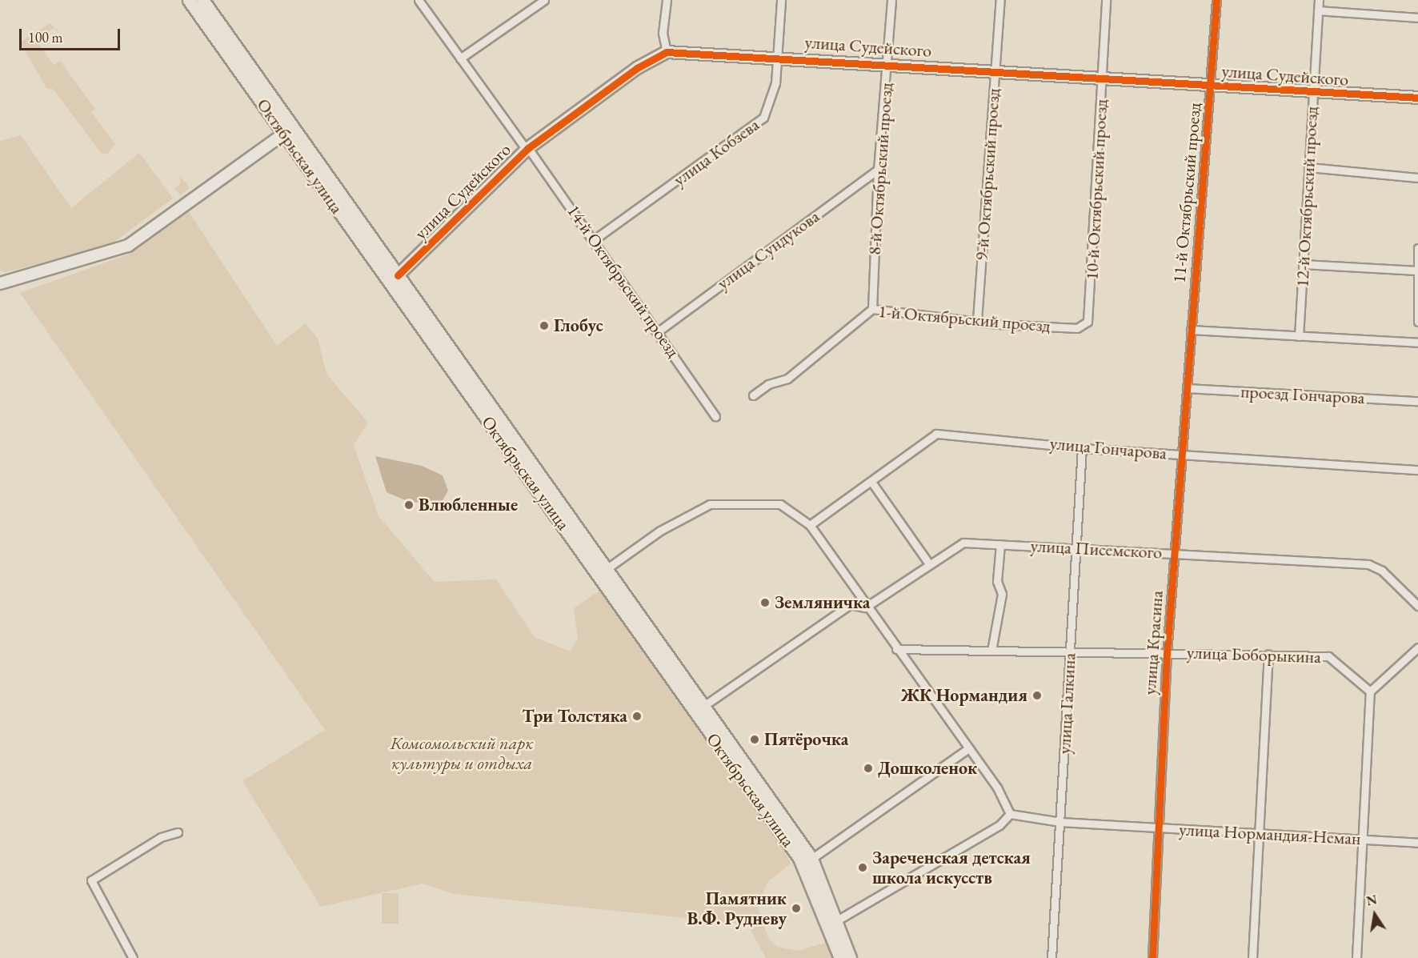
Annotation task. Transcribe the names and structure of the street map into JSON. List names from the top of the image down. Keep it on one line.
{"streets":{"main road":["Октябрьская улица"],"street":["улица Судейского","улица Кобзева","8-й Октябрьский проезд","9-й Октябрьский проезд","10-й Октябрьский проезд","11-й Октябрьский проезд","12-й Октябрьский проезд","улица Сундукова","14-й Октябрьский проезд","1-й Октябрьский проезд","проезд Гончарова","улица Гончарова","улица Писемского","улица Красина","улица Боборыкина","улица Галкина","улица Нормандия-Неман"]},"crossings":[["улица Судейского","улица Кобзева"],["улица Судейского","Октябрьская улица"],["улица Судейского","8-й Октябрьский проезд"],["улица Судейского","9-й Октябрьский проезд"],["улица Судейского","10-й Октябрьский проезд"],["улица Судейского","11-й Октябрьский проезд"],["улица Судейского","12-й Октябрьский проезд"],["улица Судейского","14-й Октябрьский проезд"],["улица Кобзева","14-й Октябрьский проезд"],["8-й Октябрьский проезд","улица Сундукова"],["8-й Октябрьский проезд","1-й Октябрьский проезд"],["9-й Октябрьский проезд","1-й Октябрьский проезд"],["10-й Октябрьский проезд","1-й Октябрьский проезд"],["11-й Октябрьский проезд","улица Красина"],["улица Сундукова","14-й Октябрьский проезд"],["проезд Гончарова","улица Красина"],["улица Гончарова","улица Красина"],["улица Гончарова","улица Галкина"],["улица Писемского","улица Красина"],["улица Писемского","улица Галкина"],["улица Красина","улица Боборыкина"],["улица Красина","улица Нормандия-Неман"],["улица Боборыкина","улица Галкина"],["улица Галкина","улица Нормандия-Неман"]],"parks":["Комсомольский парк культуры и отдыха"],"places":["Глобус","Влюбленные","Земляничка","ЖК Нормандия","Три Толстяка","Пятёрочка","Дошколенок","Зареченская детская школа искусств","Памятник В.Ф. Рудневу"],"scale_bar":"100 m","north":"top"}
